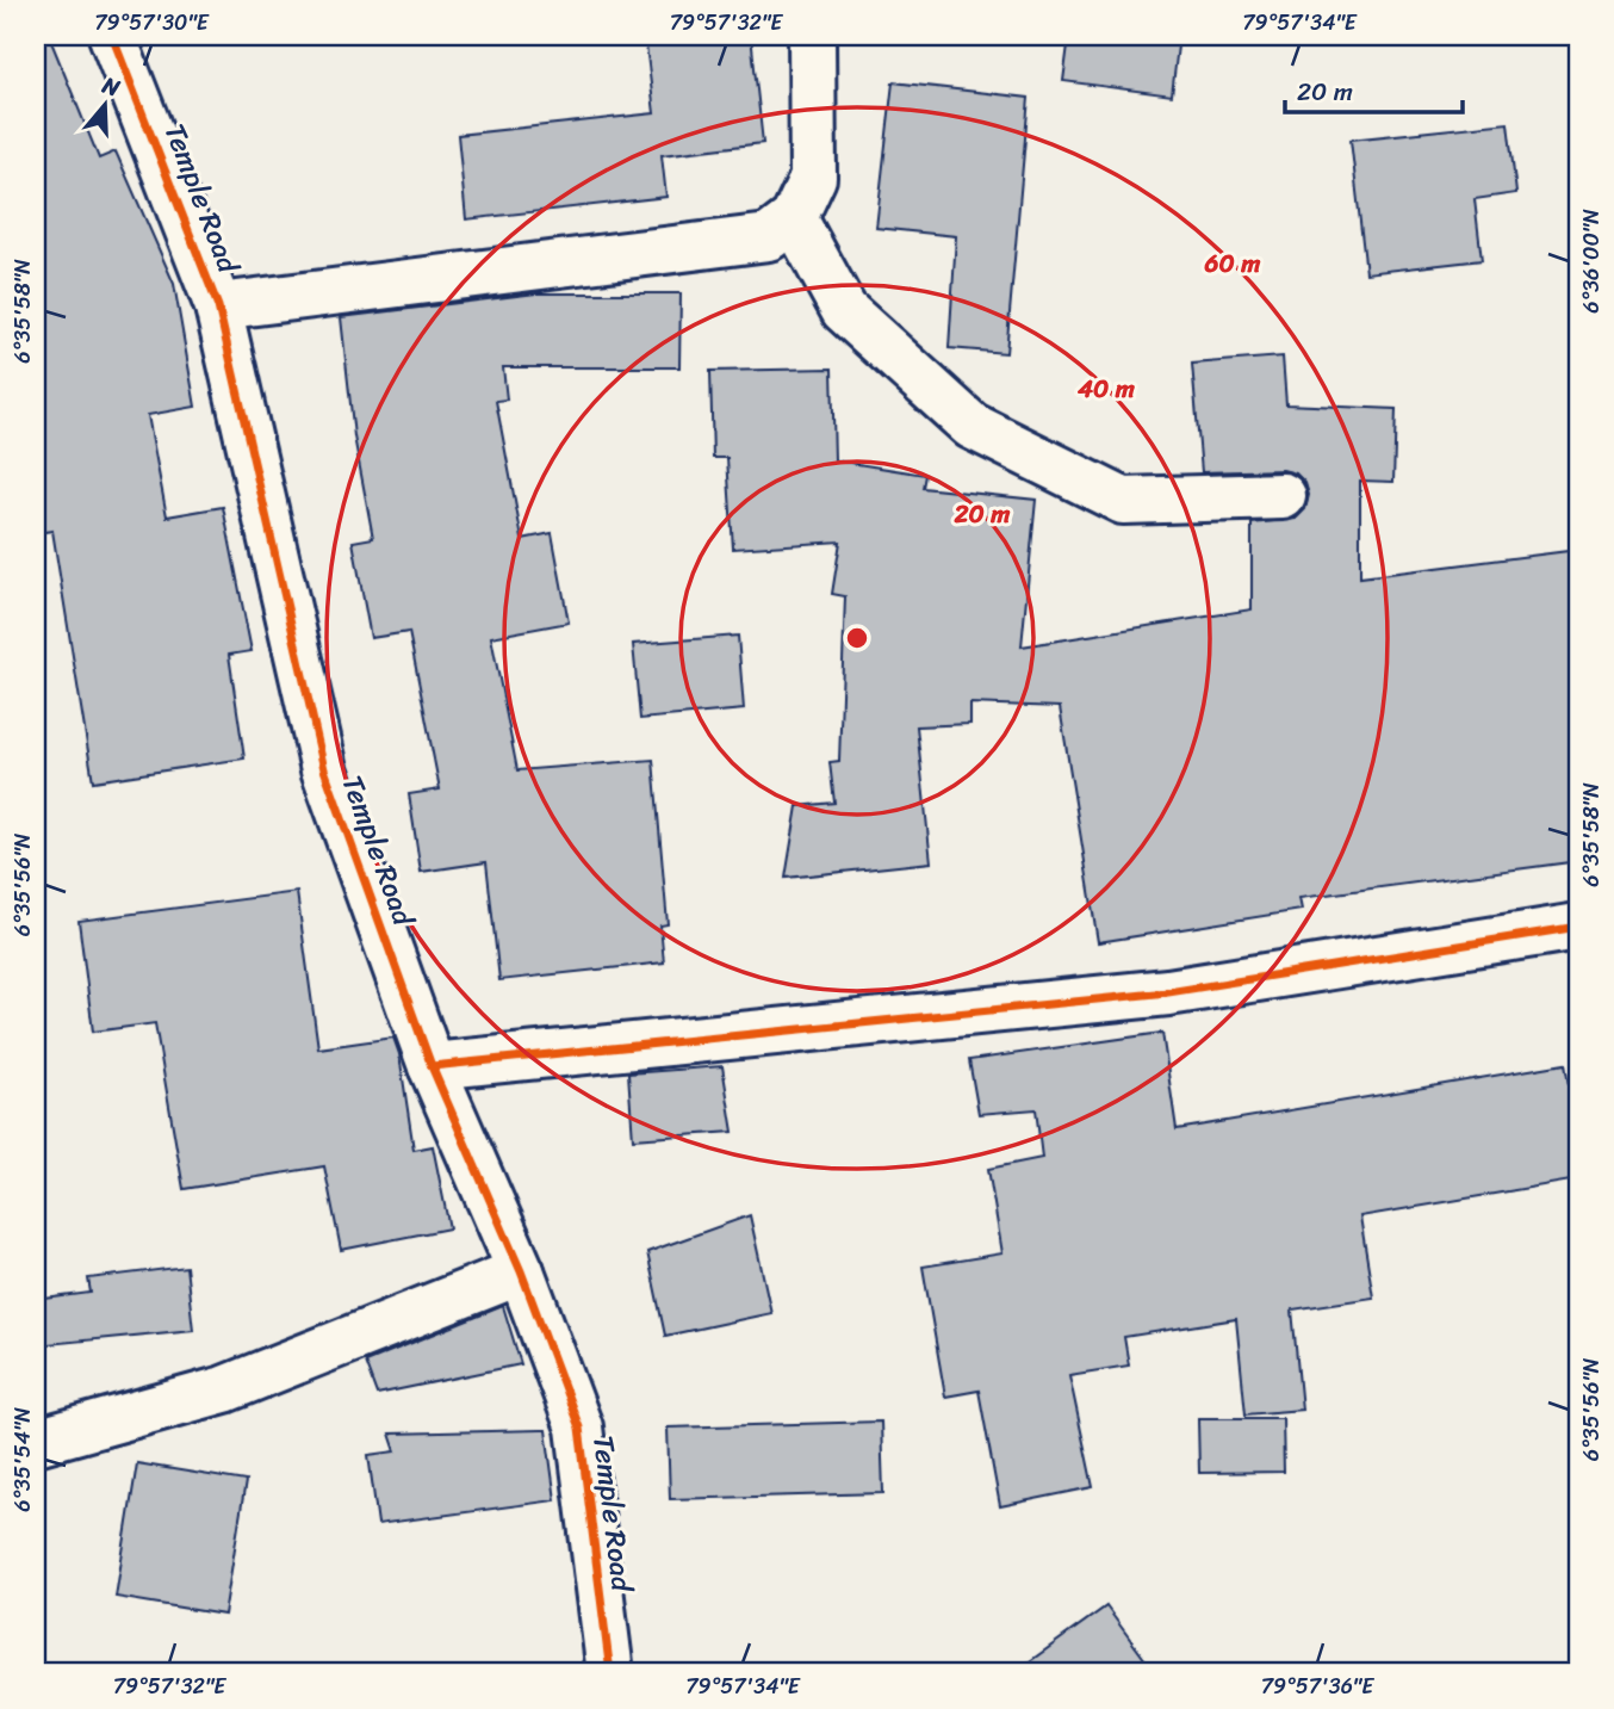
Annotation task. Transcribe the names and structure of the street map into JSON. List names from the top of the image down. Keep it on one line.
{"streets":{"street":["Temple Road"]},"scale_bar":"20 m","north":"top","coordinates":["79°57'30\"E","79°57'32\"E","79°57'34\"E","6°36'00\"N","6°35'58\"N","6°35'56\"N","6°35'54\"N","79°57'36\"E"],"rings":["60 m","40 m","20 m"]}
